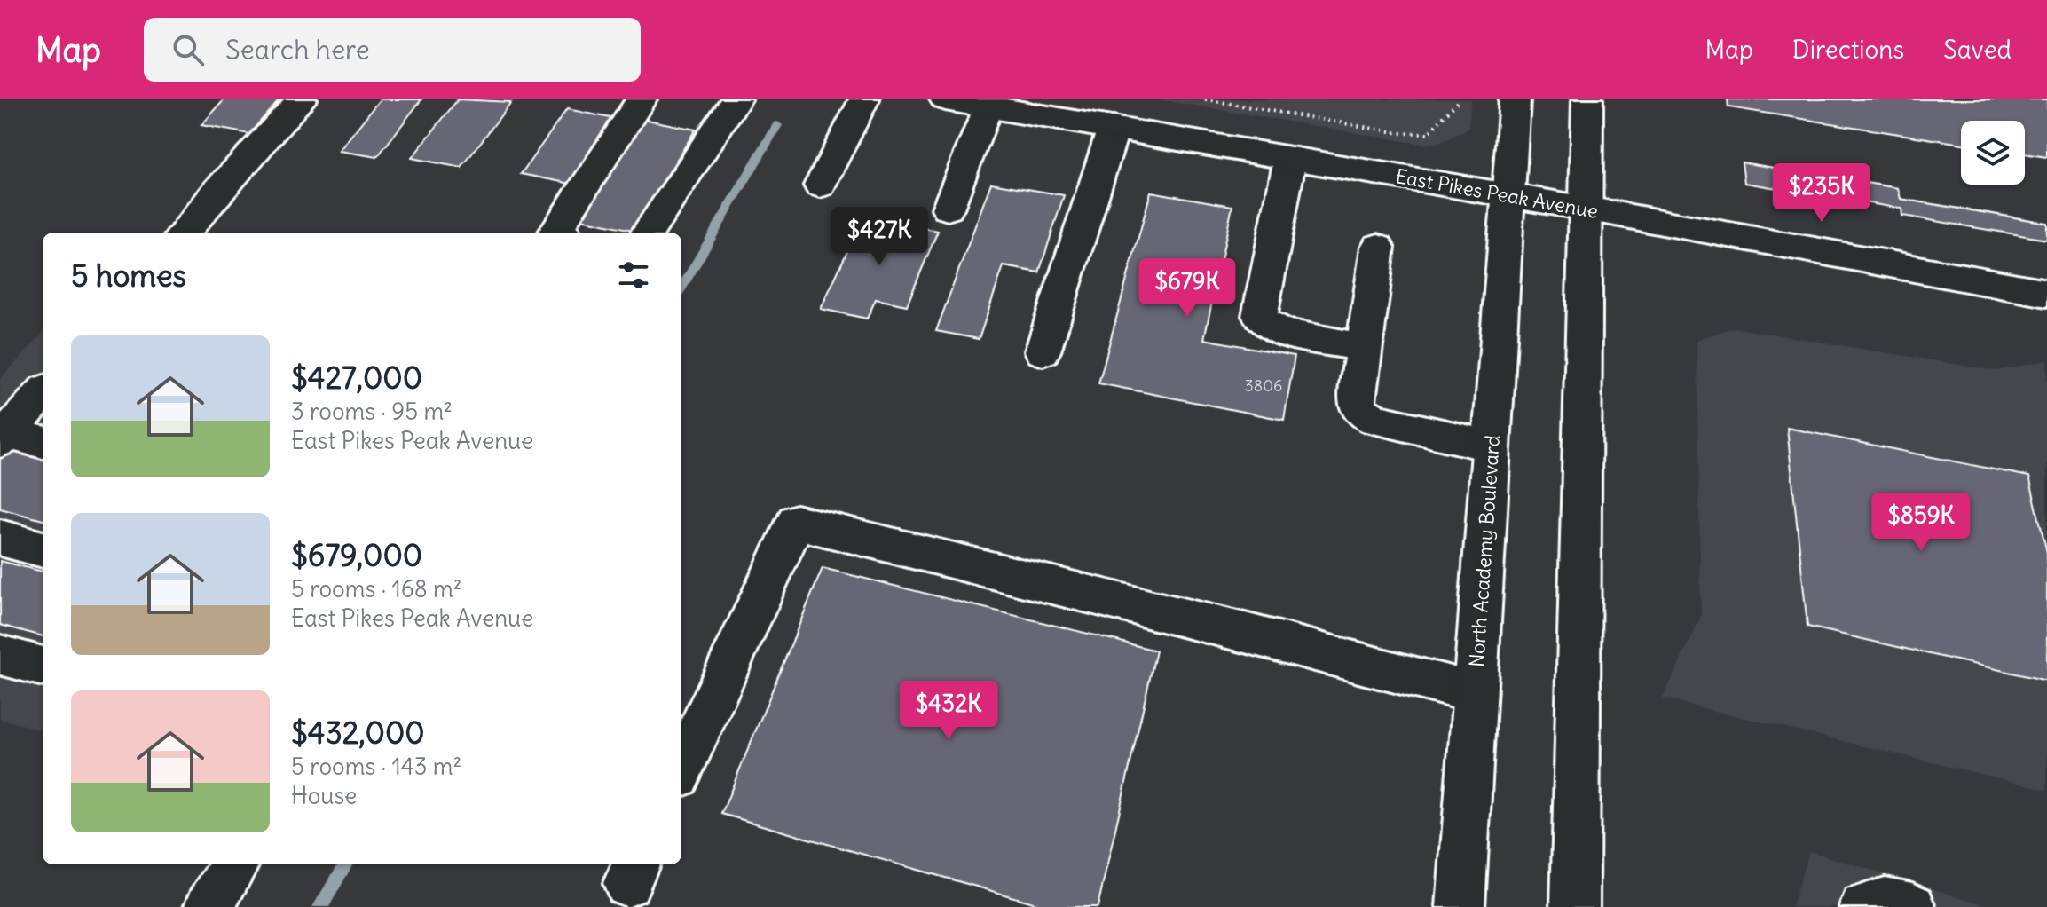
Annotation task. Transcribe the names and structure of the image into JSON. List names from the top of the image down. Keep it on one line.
{"streets":{"main road":["East Pikes Peak Avenue","North Academy Boulevard"]},"crossings":[["East Pikes Peak Avenue","North Academy Boulevard"]],"house_numbers":["3806"],"page":{"header":"Map","search":"Search here","nav":["Map","Directions","Saved"],"price":["$235K","$427K","$679K","$859K","$432K"],"heading":"5 homes","list":[{"name":"$427,000","note":"3 rooms · 95 m² · East Pikes Peak Avenue"},{"name":"$679,000","note":"5 rooms · 168 m² · East Pikes Peak Avenue"},{"name":"$432,000","note":"5 rooms · 143 m² · House"}]}}
